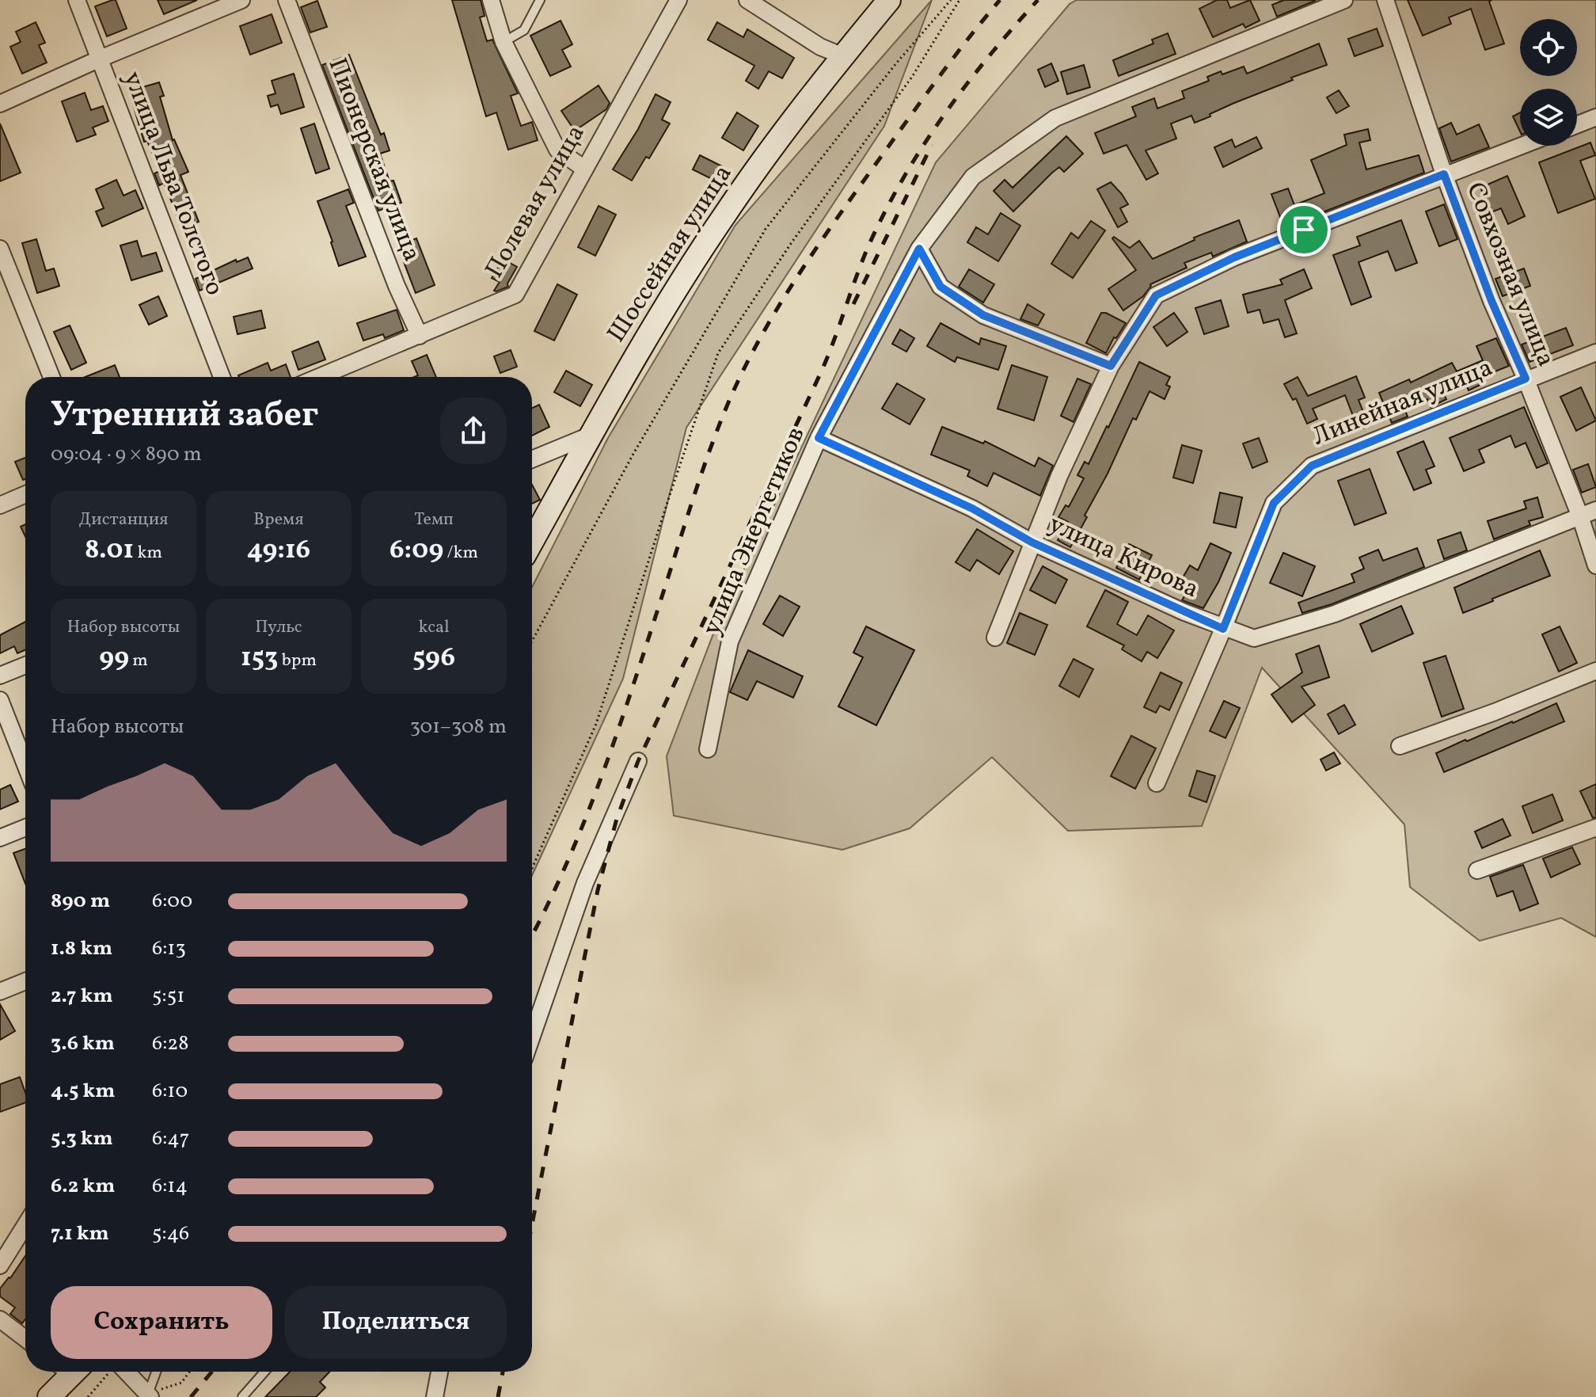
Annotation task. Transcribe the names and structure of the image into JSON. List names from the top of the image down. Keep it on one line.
{"streets":{"main road":["Шоссейная улица"],"street":["Пионерская улица","улица Льва Толстого","Полевая улица","Совхозная улица","Линейная улица","улица Энергетиков","улица Кирова"]},"crossings":[["Пионерская улица","Полевая улица"],["Совхозная улица","Линейная улица"],["Совхозная улица","улица Кирова"],["Линейная улица","улица Кирова"],["улица Энергетиков","улица Кирова"]],"page":{"heading":["Утренний забег","09:04 · 9 × 890 m"],"stats":[["Дистанция","8.01 km"],["Время","49:16"],["Темп","6:09 /km"],["Набор высоты","99 m"],["Пульс","153 bpm"],["kcal","596"]],"chart":["Набор высоты","301–308 m"],"list":[{"name":"890 m","note":"6:00"},{"name":"1.8 km","note":"6:13"},{"name":"2.7 km","note":"5:51"},{"name":"3.6 km","note":"6:28"},{"name":"4.5 km","note":"6:10"},{"name":"5.3 km","note":"6:47"},{"name":"6.2 km","note":"6:14"},{"name":"7.1 km","note":"5:46"}],"buttons":["Сохранить","Поделиться"]}}
